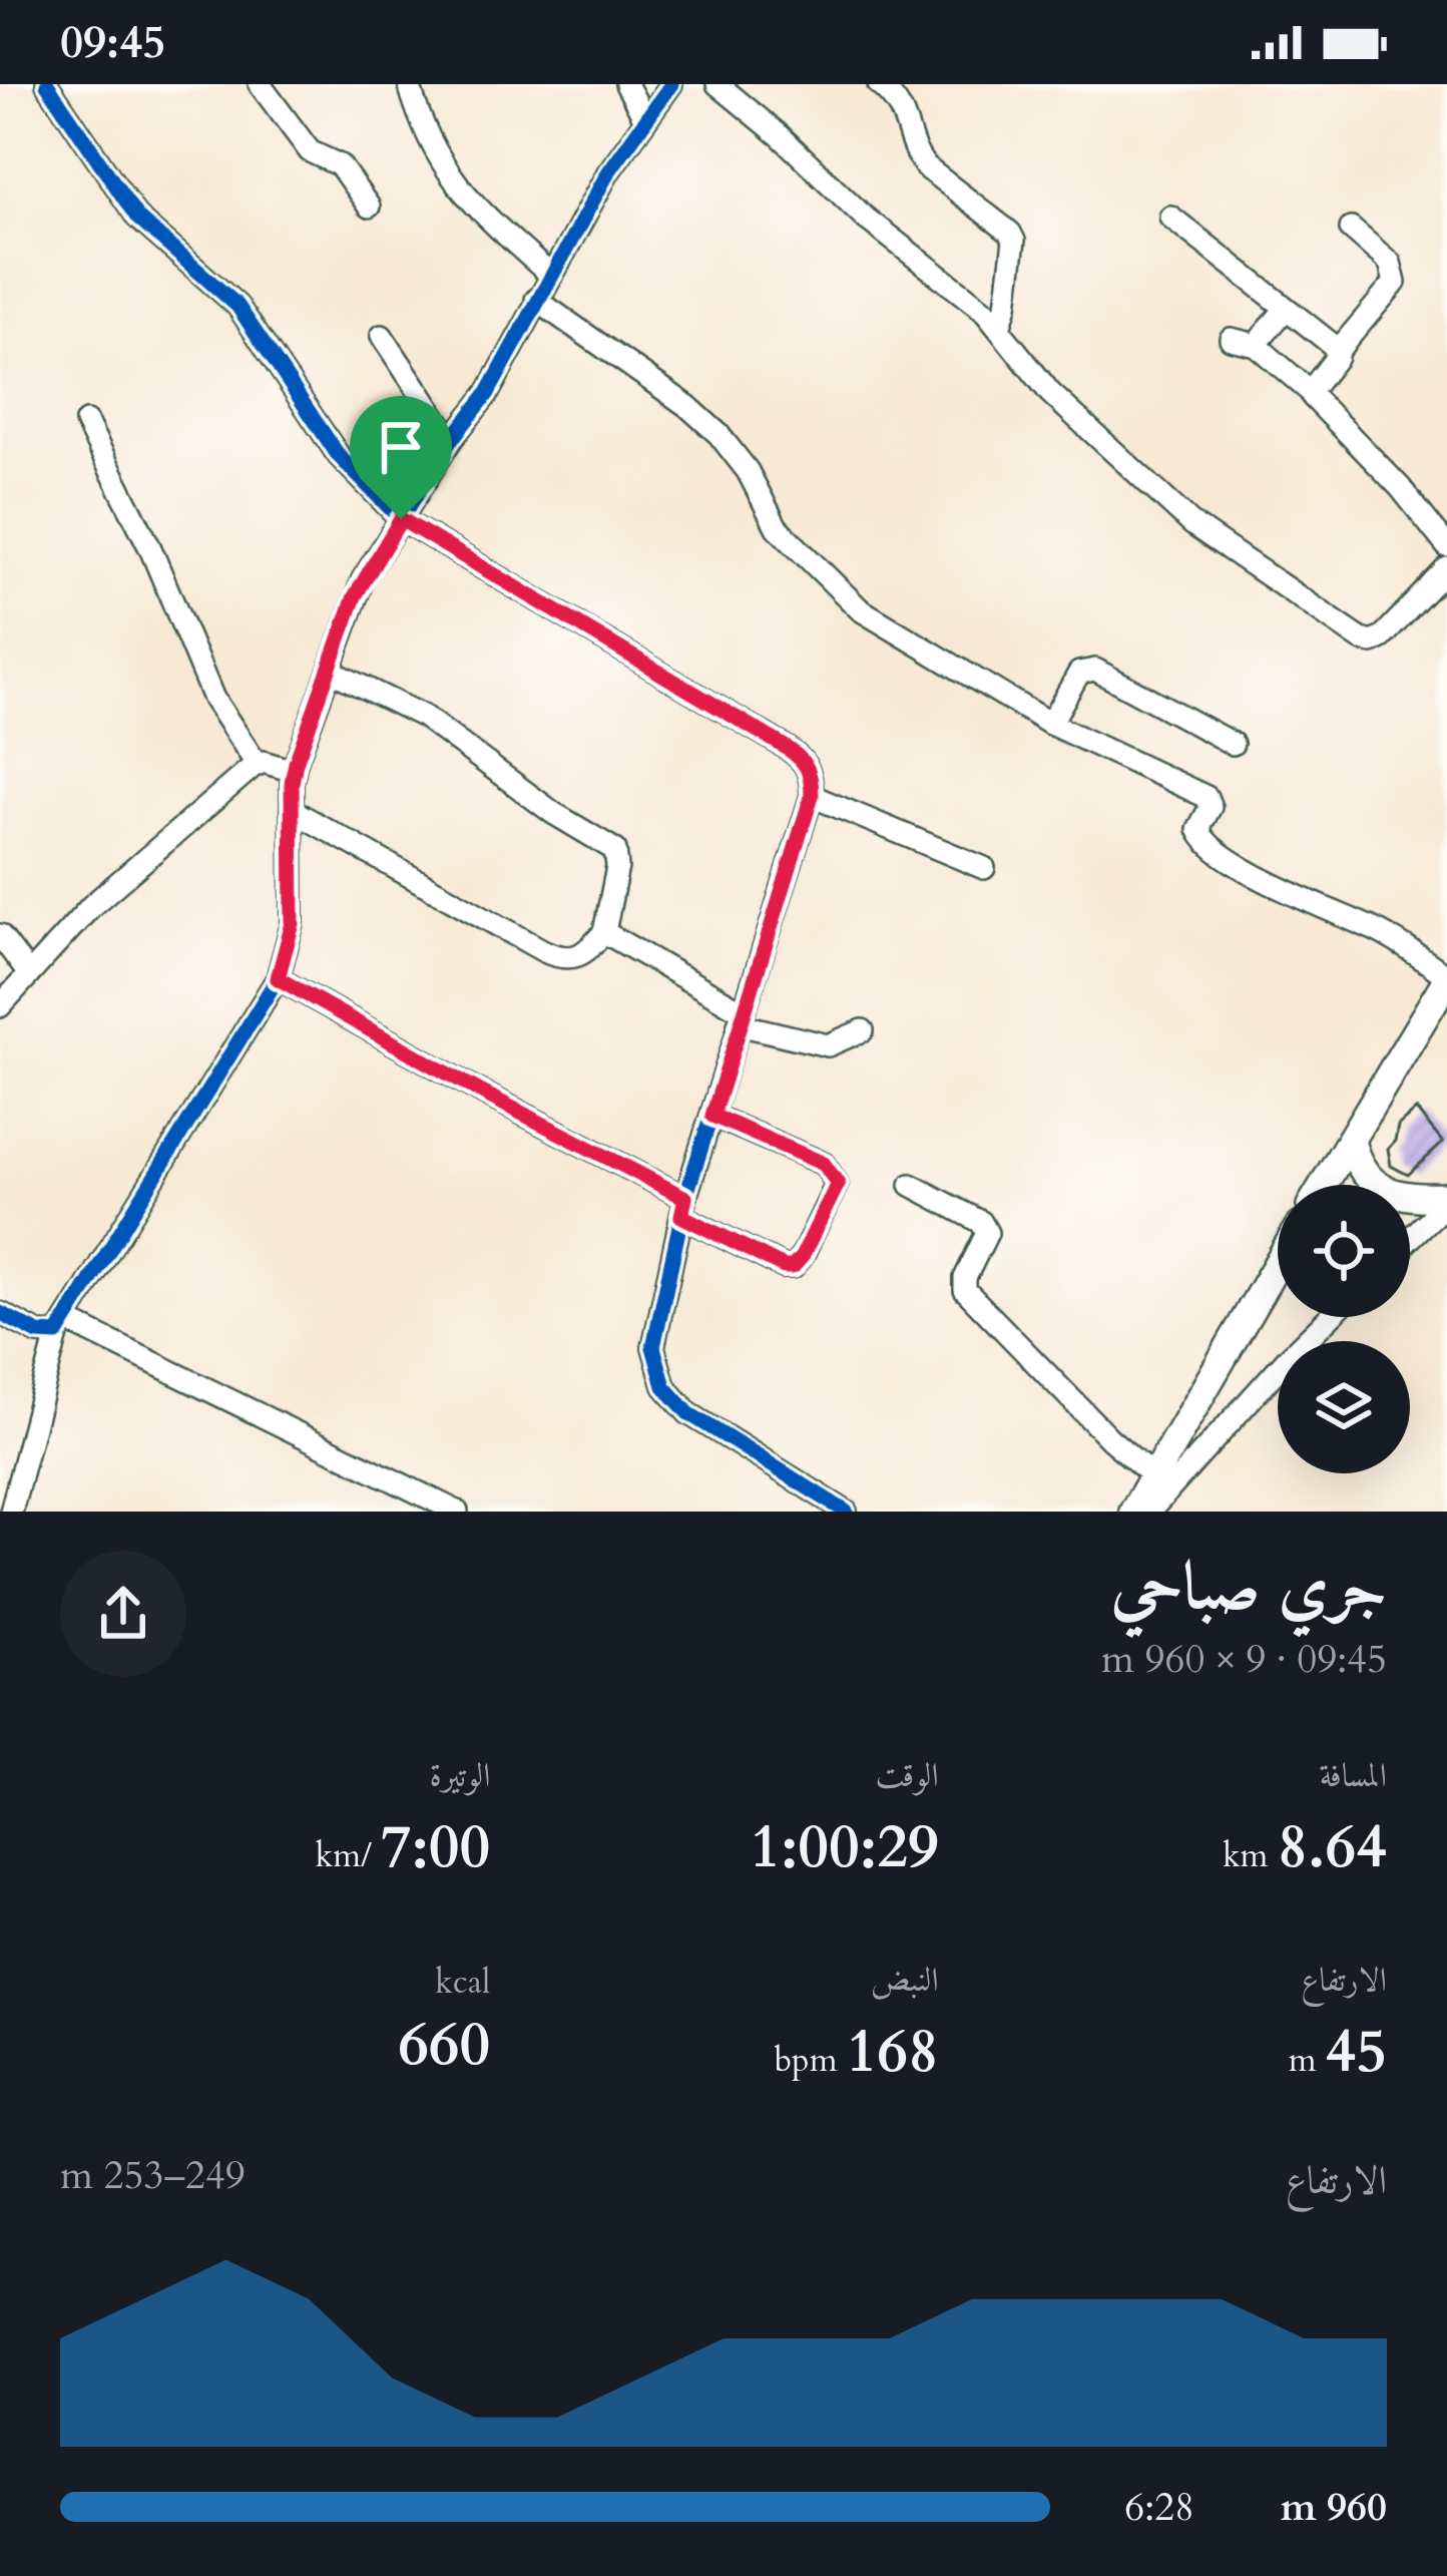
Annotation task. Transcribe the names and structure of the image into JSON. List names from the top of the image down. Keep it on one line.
{"page":{"status":"09:45","heading":["جري صباحي","09:45 · 9 × 960 m"],"stats":[["المسافة","8.64 km"],["الوقت","1:00:29"],["الوتيرة","7:00 /km"],["الارتفاع","45 m"],["النبض","168 bpm"],["kcal","660"]],"chart":["الارتفاع","249–253 m"],"list":[{"name":"960 m","note":"6:28"}]}}
